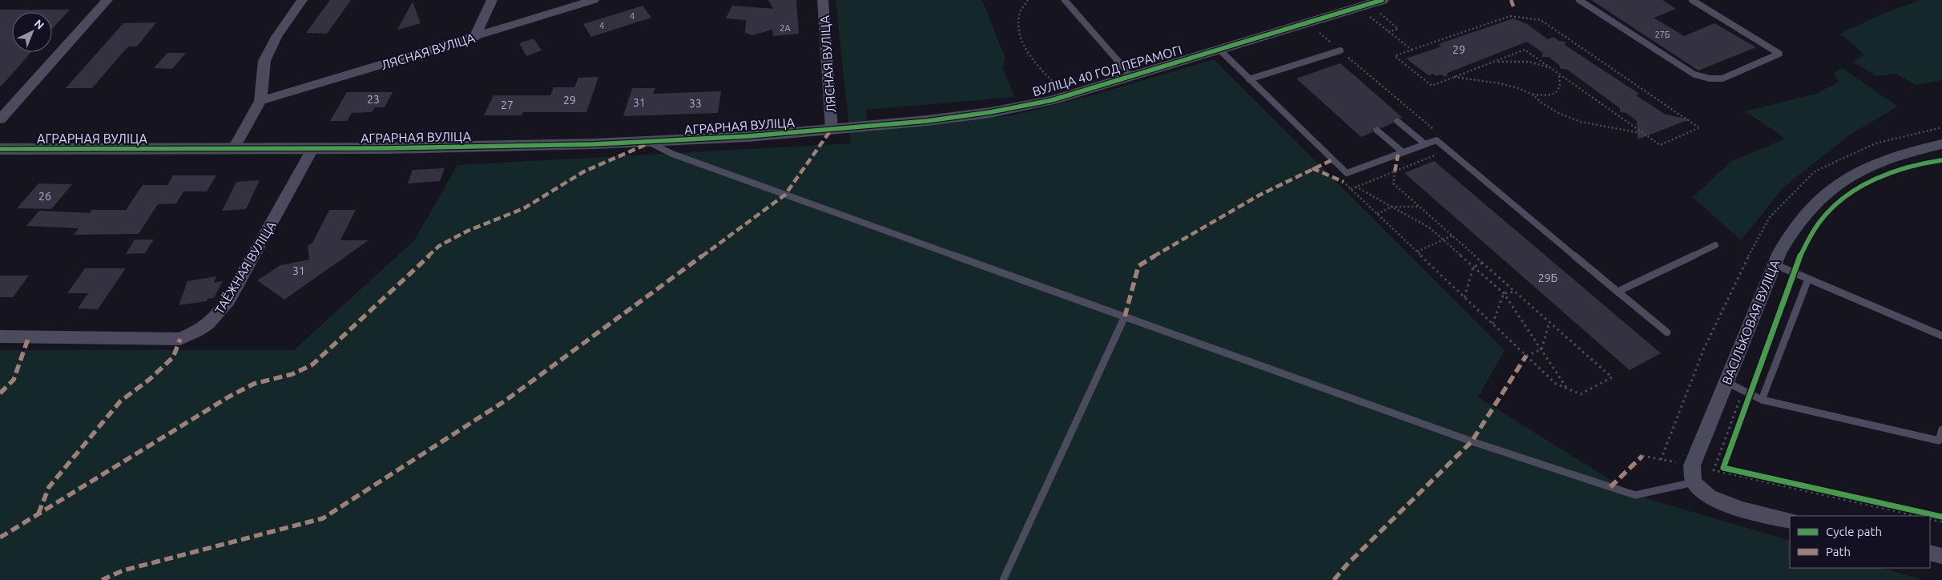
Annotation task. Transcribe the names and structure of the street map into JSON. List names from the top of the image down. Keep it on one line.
{"streets":{"street":["ЛЯСНАЯ ВУЛІЦА","ВУЛІЦА 40 ГОД ПЕРАМОГІ","АГРАРНАЯ ВУЛІЦА","ТАЁЖНАЯ ВУЛІЦА","ВАСІЛЬКОВАЯ ВУЛІЦА"]},"crossings":[["ЛЯСНАЯ ВУЛІЦА","ВУЛІЦА 40 ГОД ПЕРАМОГІ"],["ЛЯСНАЯ ВУЛІЦА","АГРАРНАЯ ВУЛІЦА"],["ВУЛІЦА 40 ГОД ПЕРАМОГІ","АГРАРНАЯ ВУЛІЦА"],["АГРАРНАЯ ВУЛІЦА","ТАЁЖНАЯ ВУЛІЦА"]],"house_numbers":["4","4","2А","27Б","29","23","29","31","33","27","26","31","29Б"],"legend":["Cycle path","Path"],"north":"top right"}
